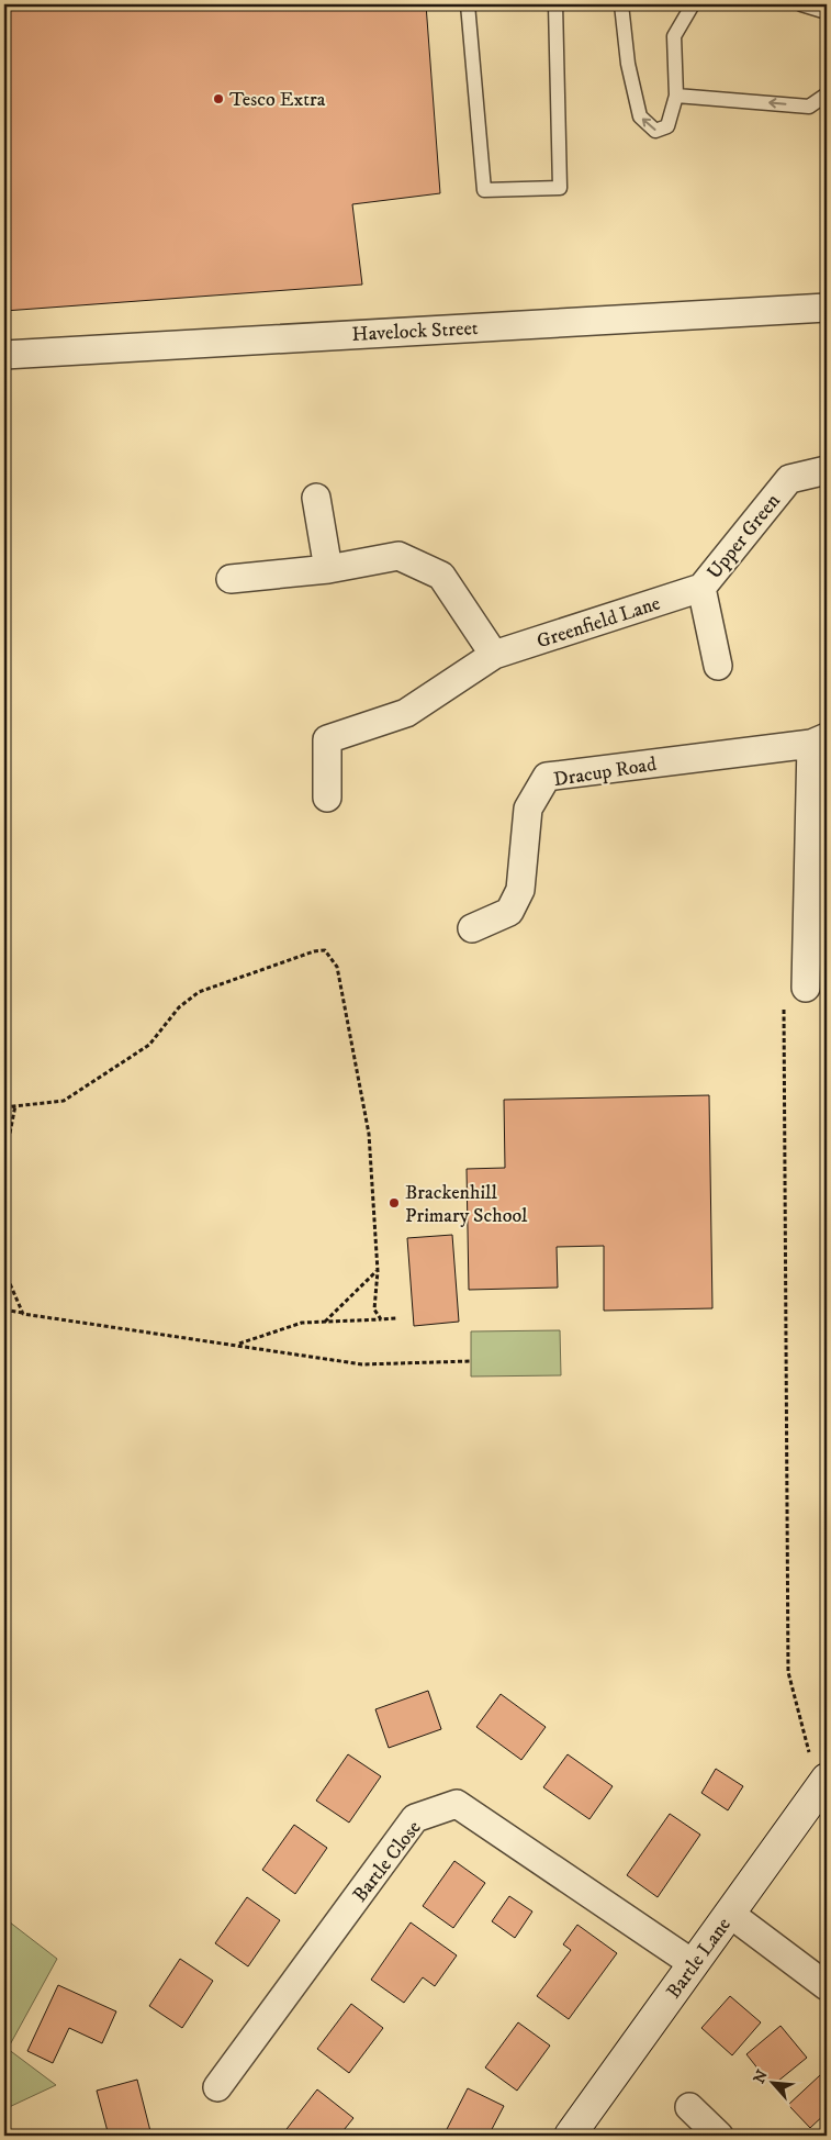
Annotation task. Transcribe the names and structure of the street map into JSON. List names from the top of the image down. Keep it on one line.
{"streets":{"street":["Havelock Street","Upper Green","Greenfield Lane","Dracup Road","Bartle Close","Bartle Lane"]},"crossings":[["Upper Green","Greenfield Lane"],["Bartle Close","Bartle Lane"]],"places":["Tesco Extra","Brackenhill Primary School"],"north":"top left"}
